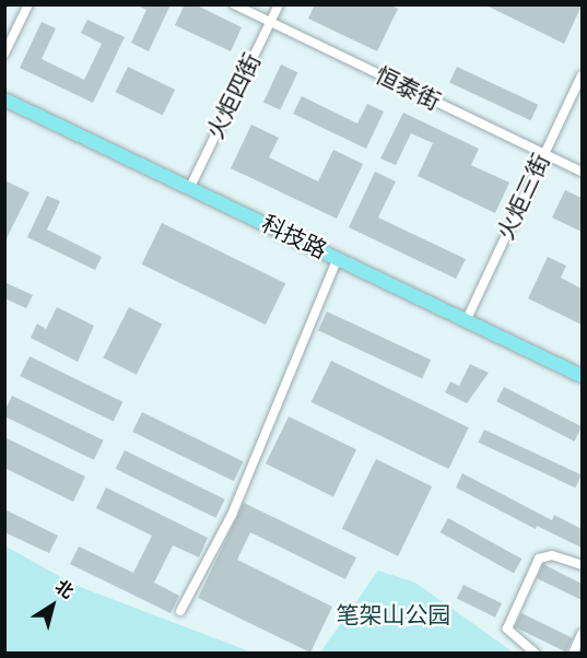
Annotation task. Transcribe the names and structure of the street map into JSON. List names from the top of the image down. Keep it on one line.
{"streets":{"main road":["科技路"],"street":["恒泰街","火炬四街","火炬三街"]},"crossings":[["恒泰街","火炬四街"],["恒泰街","火炬三街"],["火炬四街","科技路"],["火炬三街","科技路"]],"parks":["笔架山公园"],"north":"top right"}
